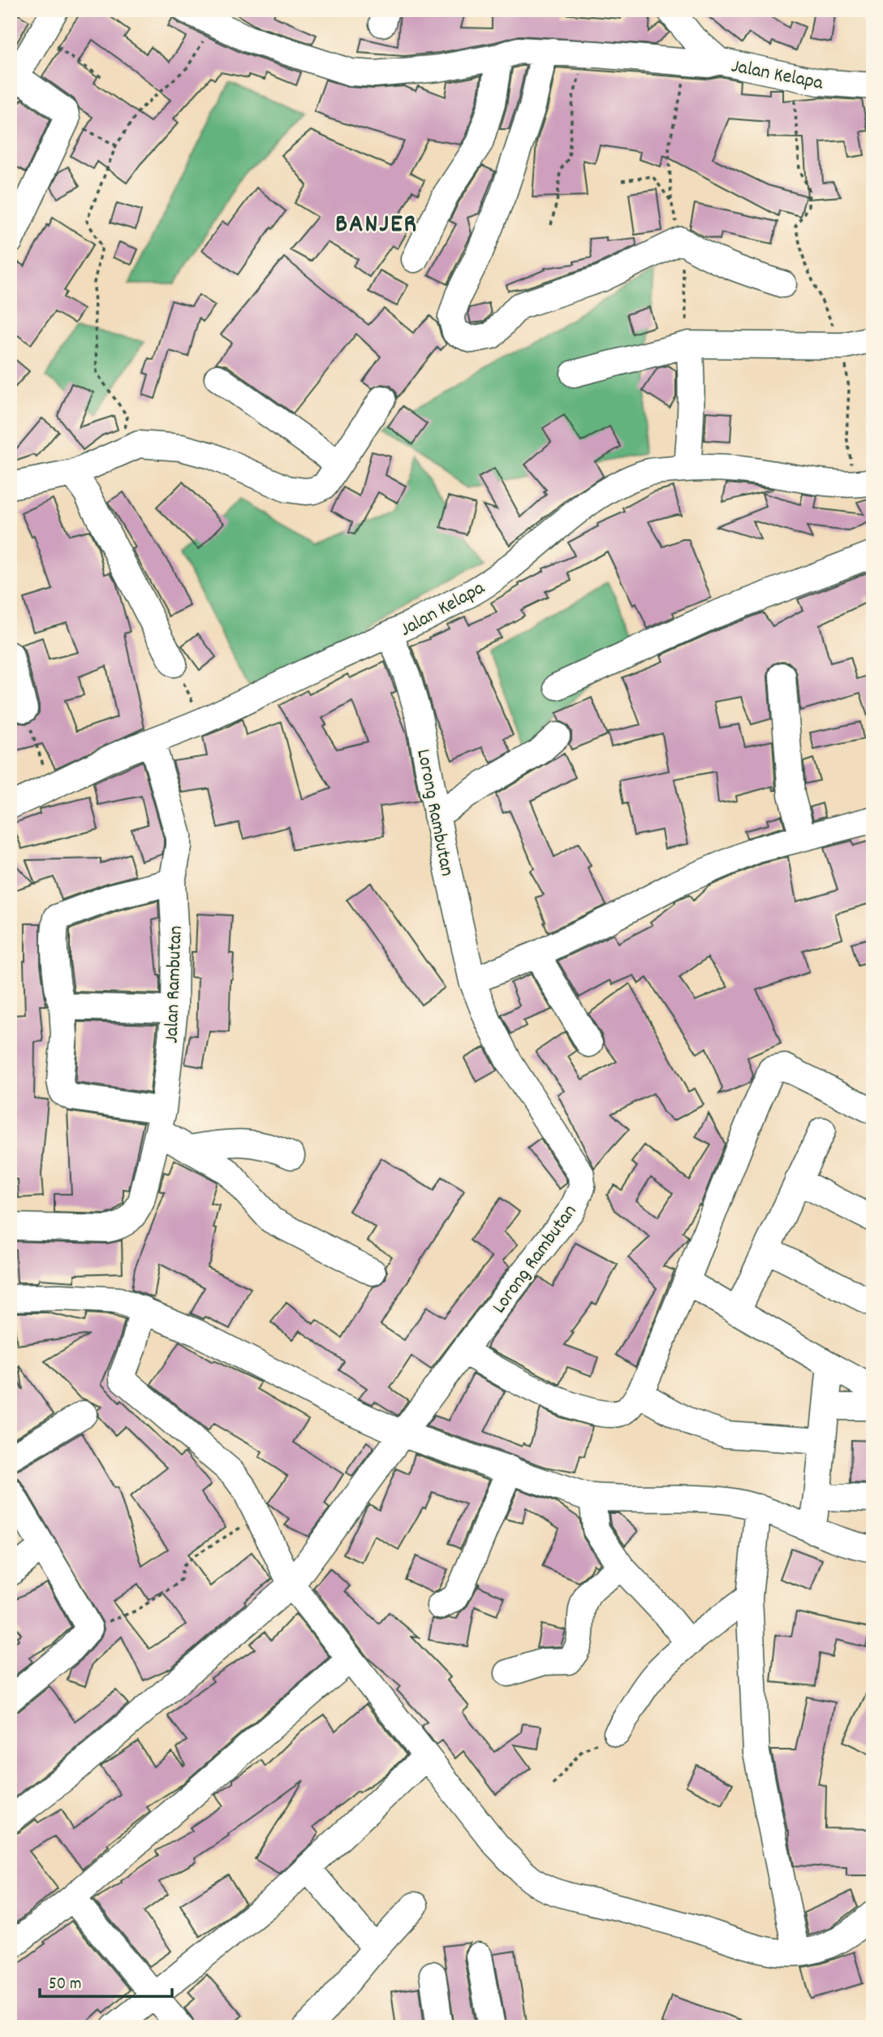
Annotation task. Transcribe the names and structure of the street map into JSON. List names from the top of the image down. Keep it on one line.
{"streets":{"street":["Jalan Kelapa","Lorong Rambutan","Jalan Rambutan"]},"crossings":[["Jalan Kelapa","Lorong Rambutan"],["Jalan Kelapa","Jalan Rambutan"]],"districts":["BANJER"],"scale_bar":"50 m"}
